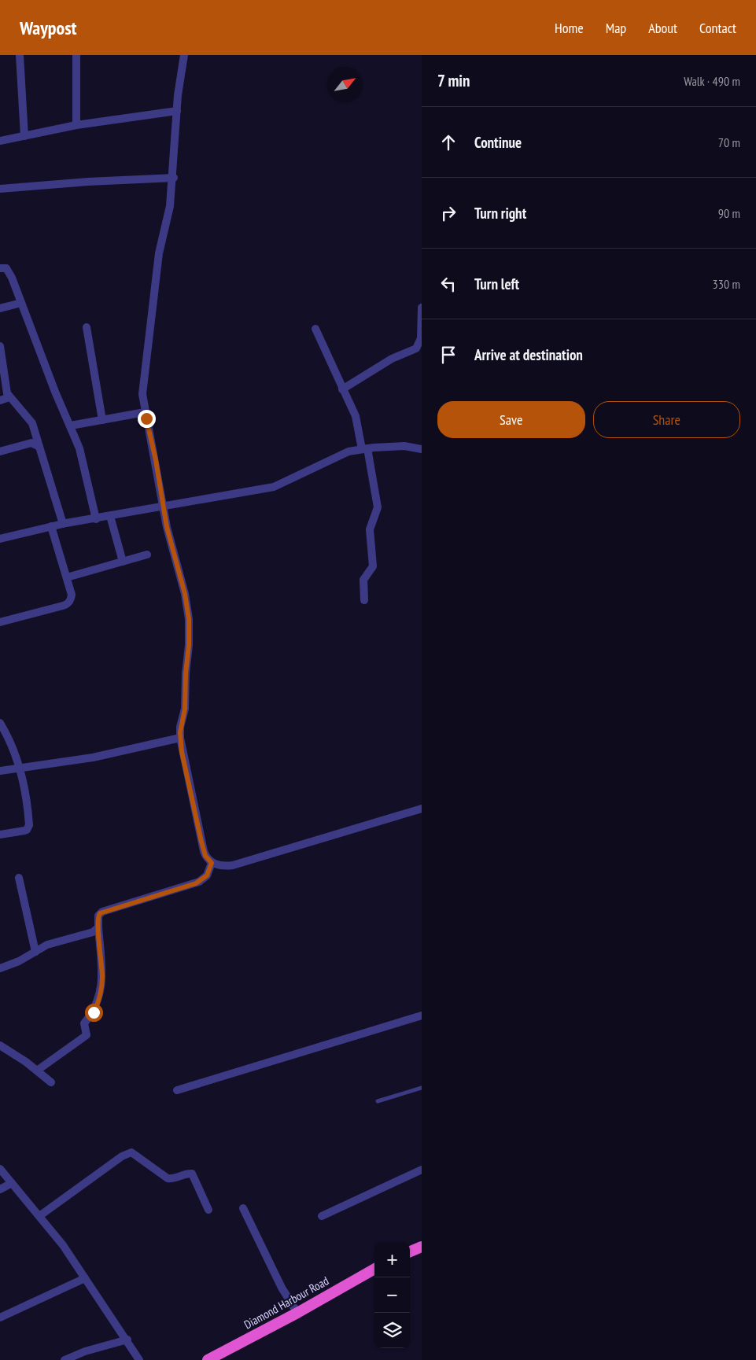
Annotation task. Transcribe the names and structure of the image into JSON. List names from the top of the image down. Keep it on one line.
{"streets":{"highway":["Diamond Harbour Road"]},"north":"top right","page":{"header":"Waypost","nav":["Home","Map","About","Contact"],"heading":["7 min","Walk · 490 m"],"list":[["Continue","70 m"],["Turn right","90 m"],["Turn left","330 m"],"Arrive at destination"],"buttons":["Save","Share"],"map_buttons":["+","−"]}}
